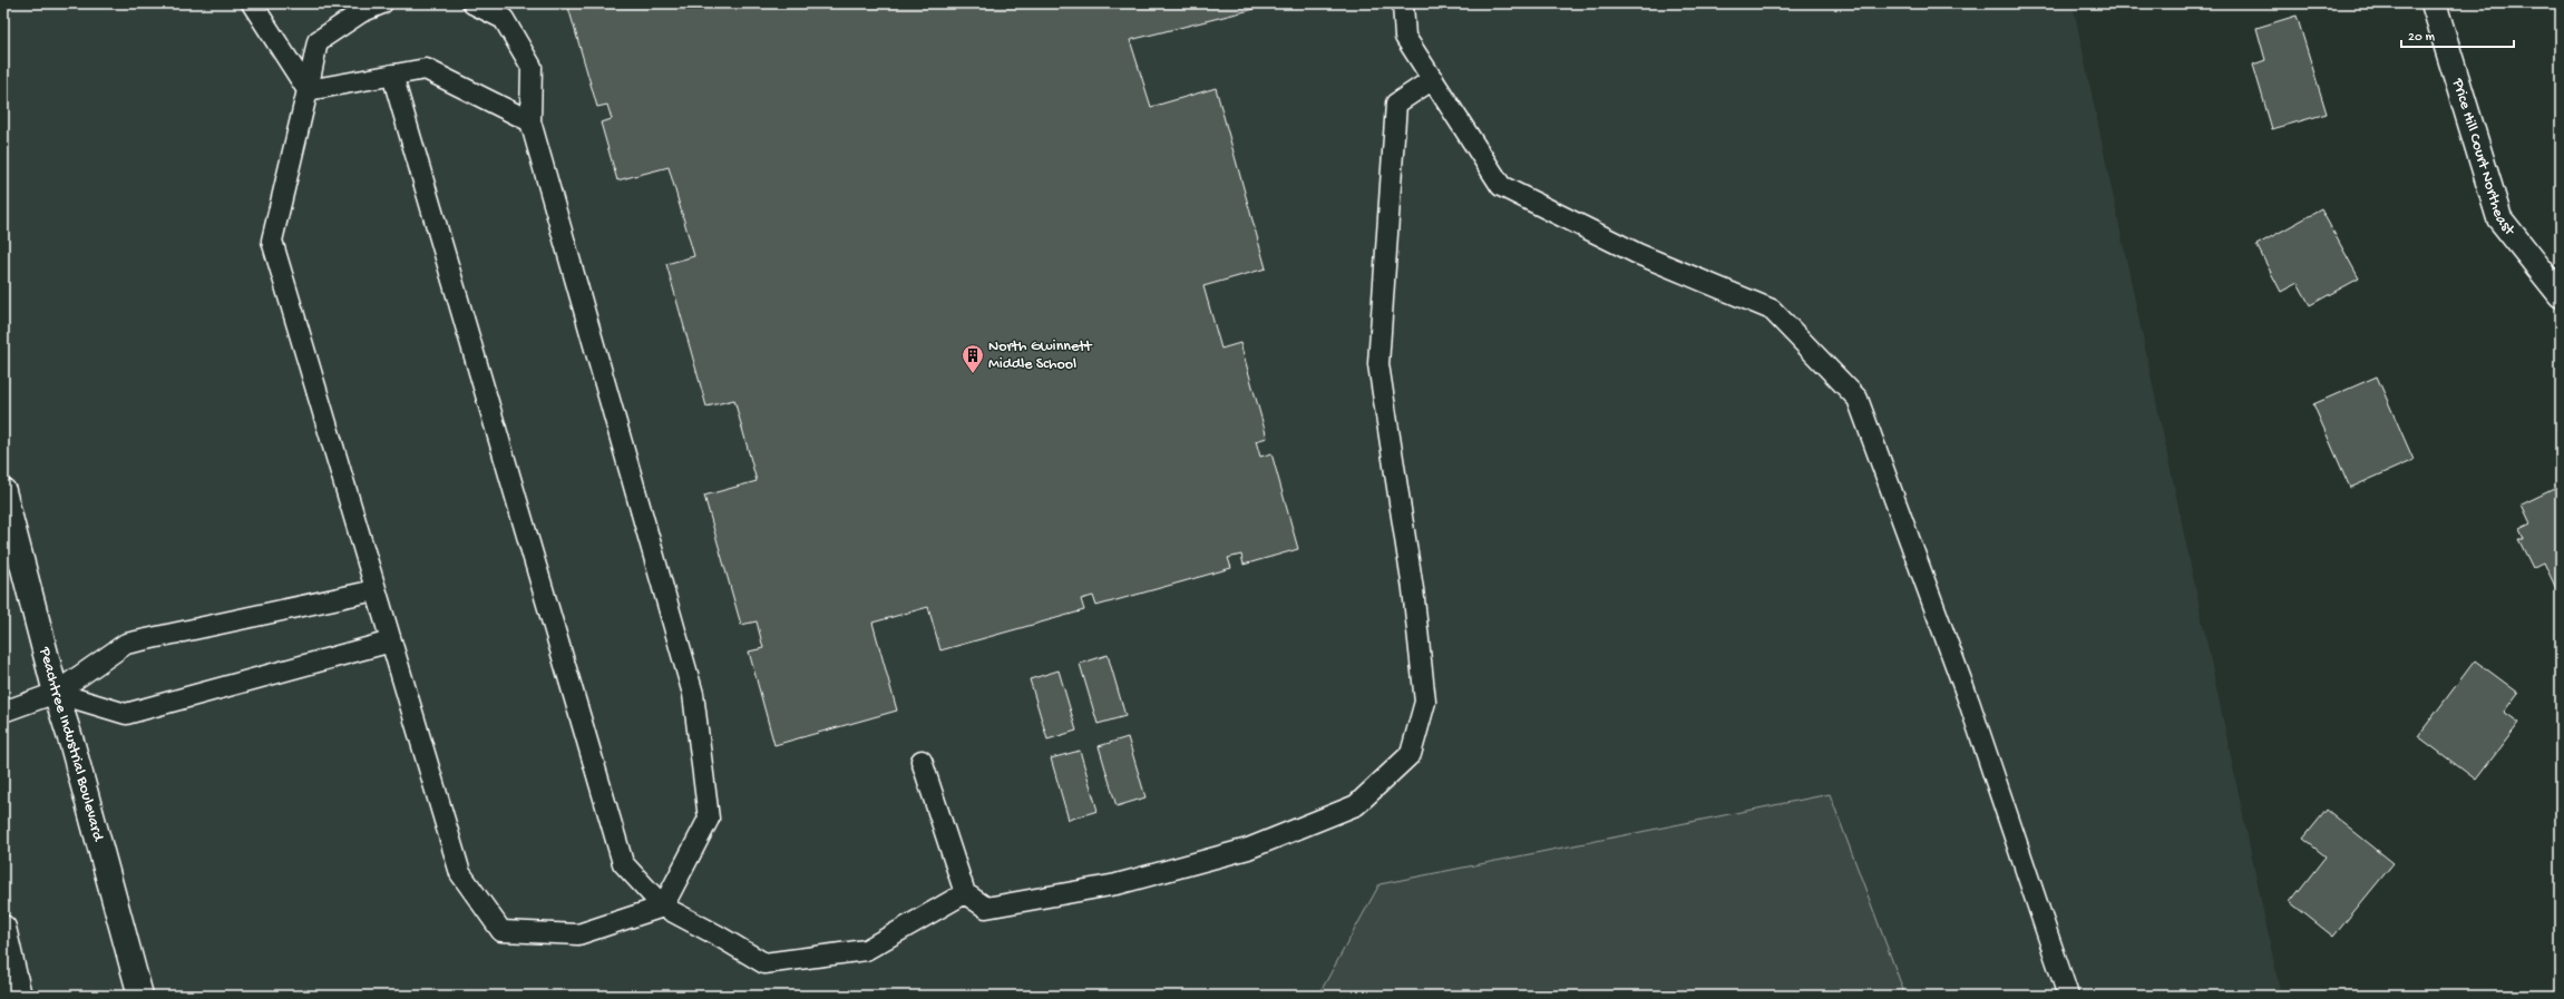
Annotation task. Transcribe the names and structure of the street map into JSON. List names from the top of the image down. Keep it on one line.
{"streets":{"main road":["Price Hill Court Northeast","Peachtree Industrial Boulevard"]},"places":{"building":["North Gwinnett Middle School"]},"scale_bar":"20 m"}
